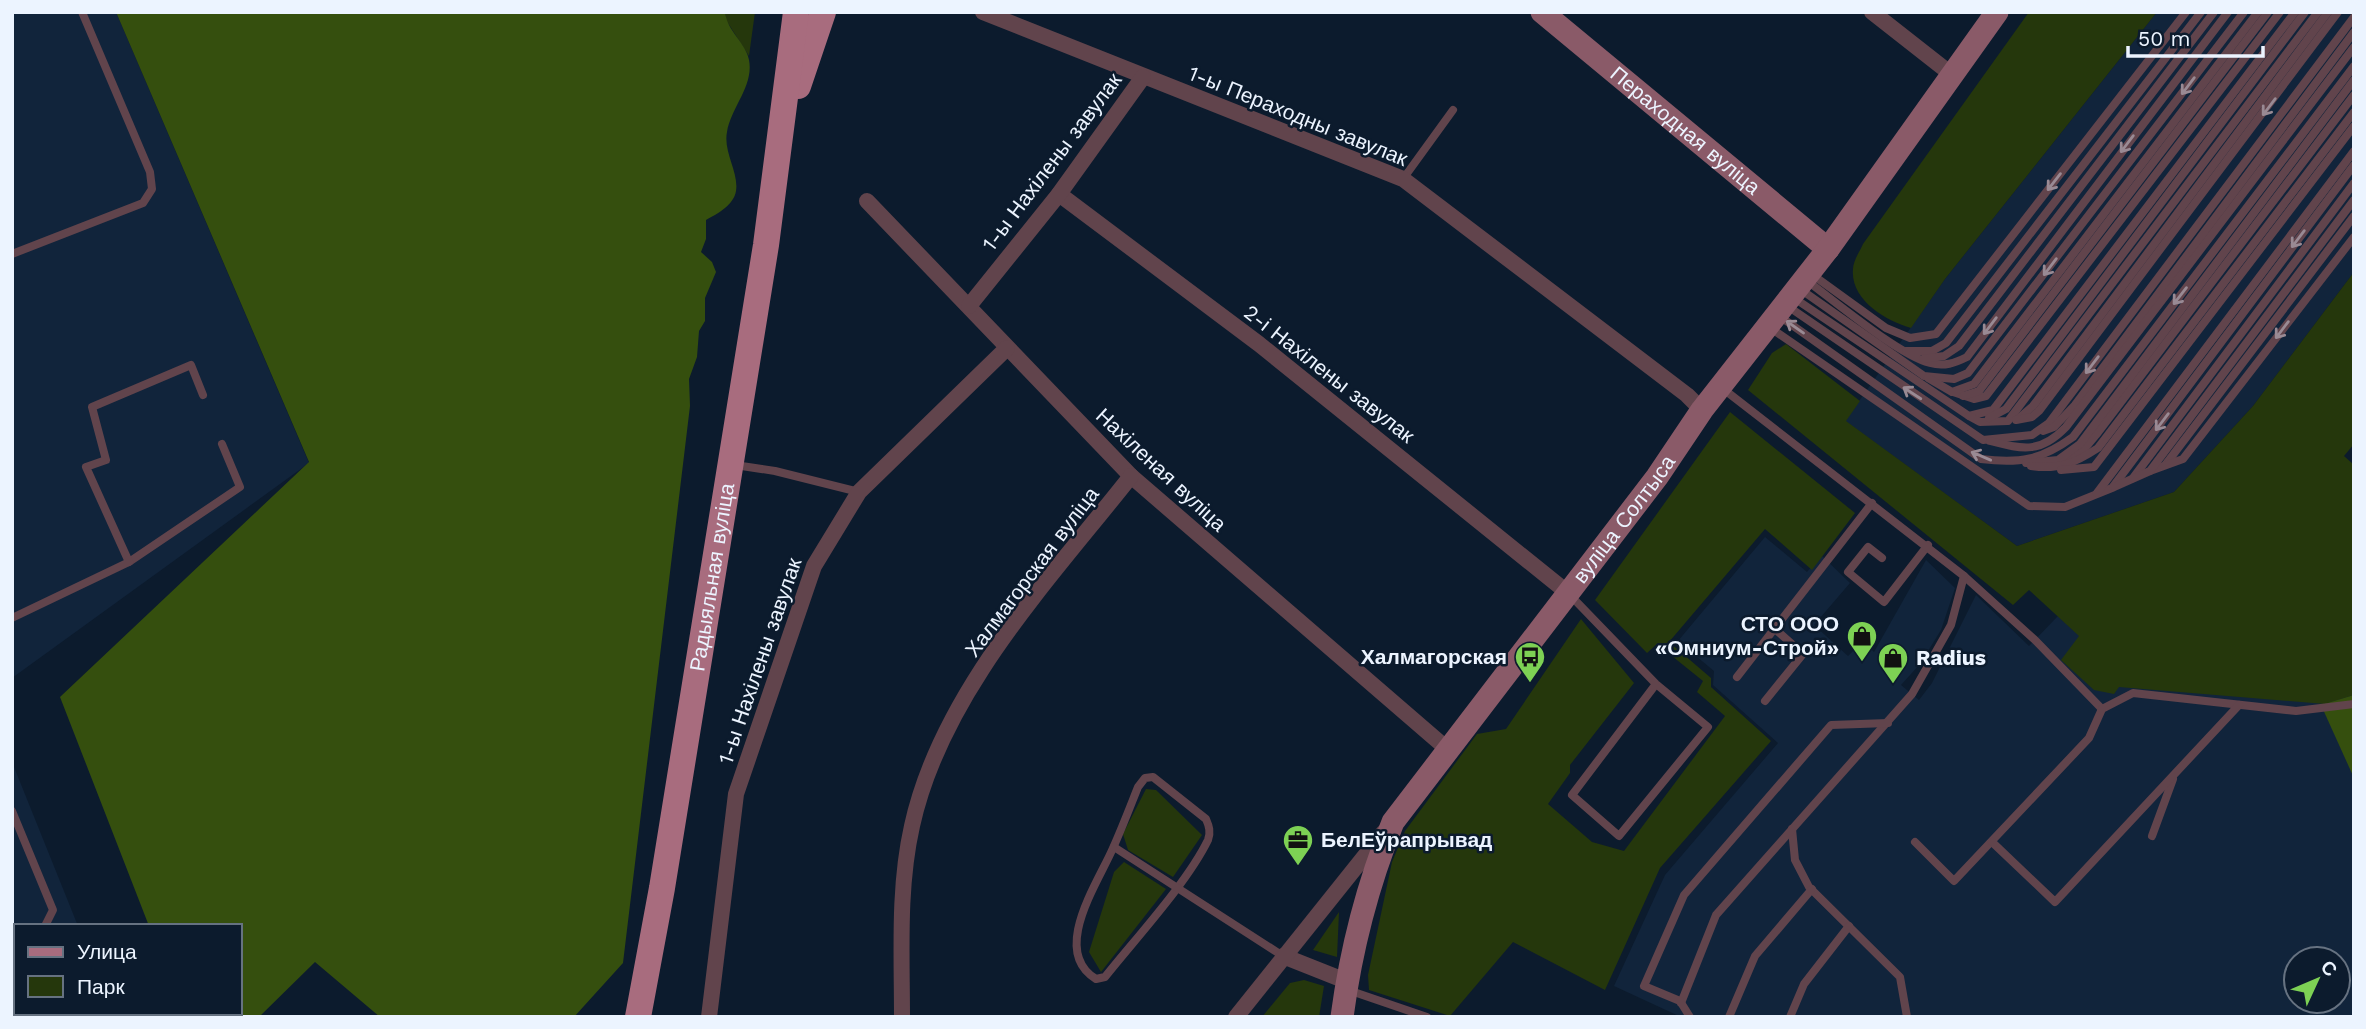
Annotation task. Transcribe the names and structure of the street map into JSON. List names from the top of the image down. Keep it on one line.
{"streets":{"main road":["Пераходная вуліца","вуліца Солтыса","Радыяльная вуліца"],"street":["1-ы Пераходны завулак","1-ы Нахілены завулак","2-і Нахілены завулак","Нахіленая вуліца","Халмагорская вуліца"]},"crossings":[["1-ы Пераходны завулак","1-ы Нахілены завулак"],["1-ы Пераходны завулак","вуліца Солтыса"],["Пераходная вуліца","вуліца Солтыса"],["1-ы Нахілены завулак","2-і Нахілены завулак"],["1-ы Нахілены завулак","Нахіленая вуліца"],["2-і Нахілены завулак","вуліца Солтыса"],["Нахіленая вуліца","вуліца Солтыса"],["Нахіленая вуліца","Халмагорская вуліца"]],"places":{"shop":["СТО ООО «Омниум-Строй»","Radius"],"bus stop":["Халмагорская"],"office":["БелЕўрапрывад"]},"legend":["Улица","Парк"],"scale_bar":"50 m","north":"top right"}
